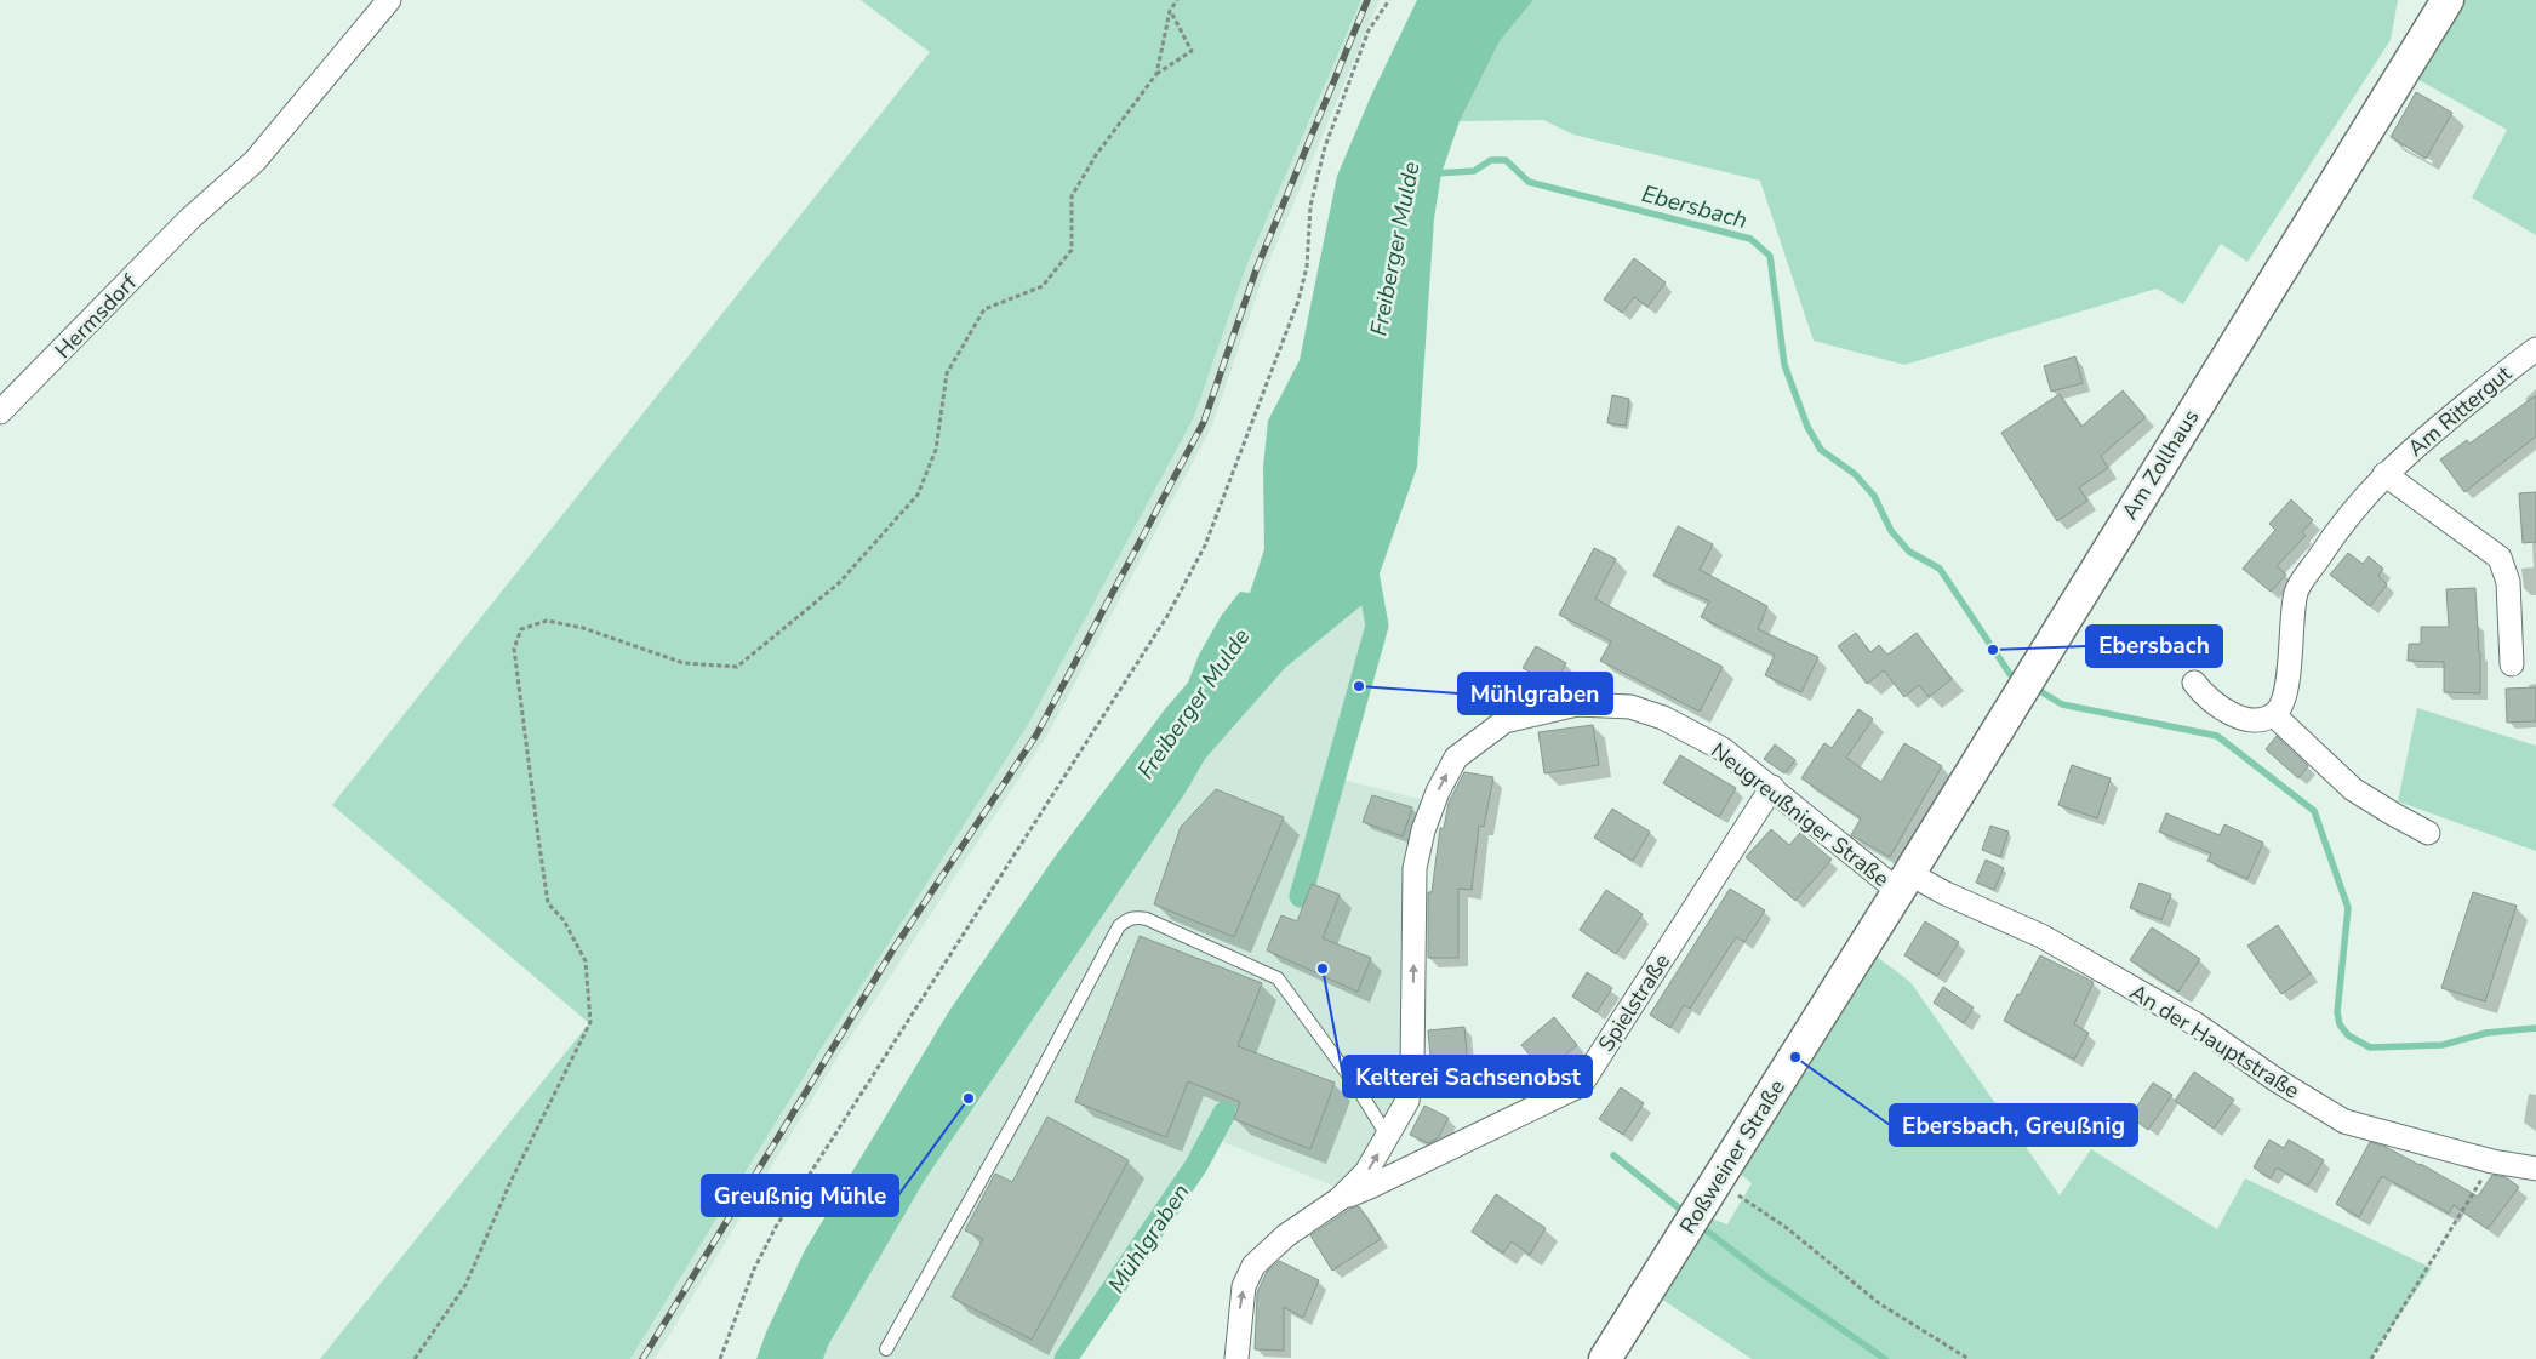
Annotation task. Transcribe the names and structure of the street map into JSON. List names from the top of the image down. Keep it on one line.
{"streets":{"main road":["Am Zollhaus","Roßweiner Straße"],"street":["Hermsdorf","Am Rittergut","Neugreußniger Straße","Spielstraße","An der Hauptstraße"]},"crossings":[["Am Zollhaus","Neugreußniger Straße"],["Am Zollhaus","An der Hauptstraße"],["Am Zollhaus","Roßweiner Straße"],["Neugreußniger Straße","Spielstraße"],["Neugreußniger Straße","An der Hauptstraße"],["Neugreußniger Straße","Roßweiner Straße"],["An der Hauptstraße","Roßweiner Straße"]],"water":["Ebersbach","Freiberger Mulde","Mühlgraben"],"places":["Ebersbach","Mühlgraben","Kelterei Sachsenobst","Ebersbach, Greußnig","Greußnig Mühle"]}
